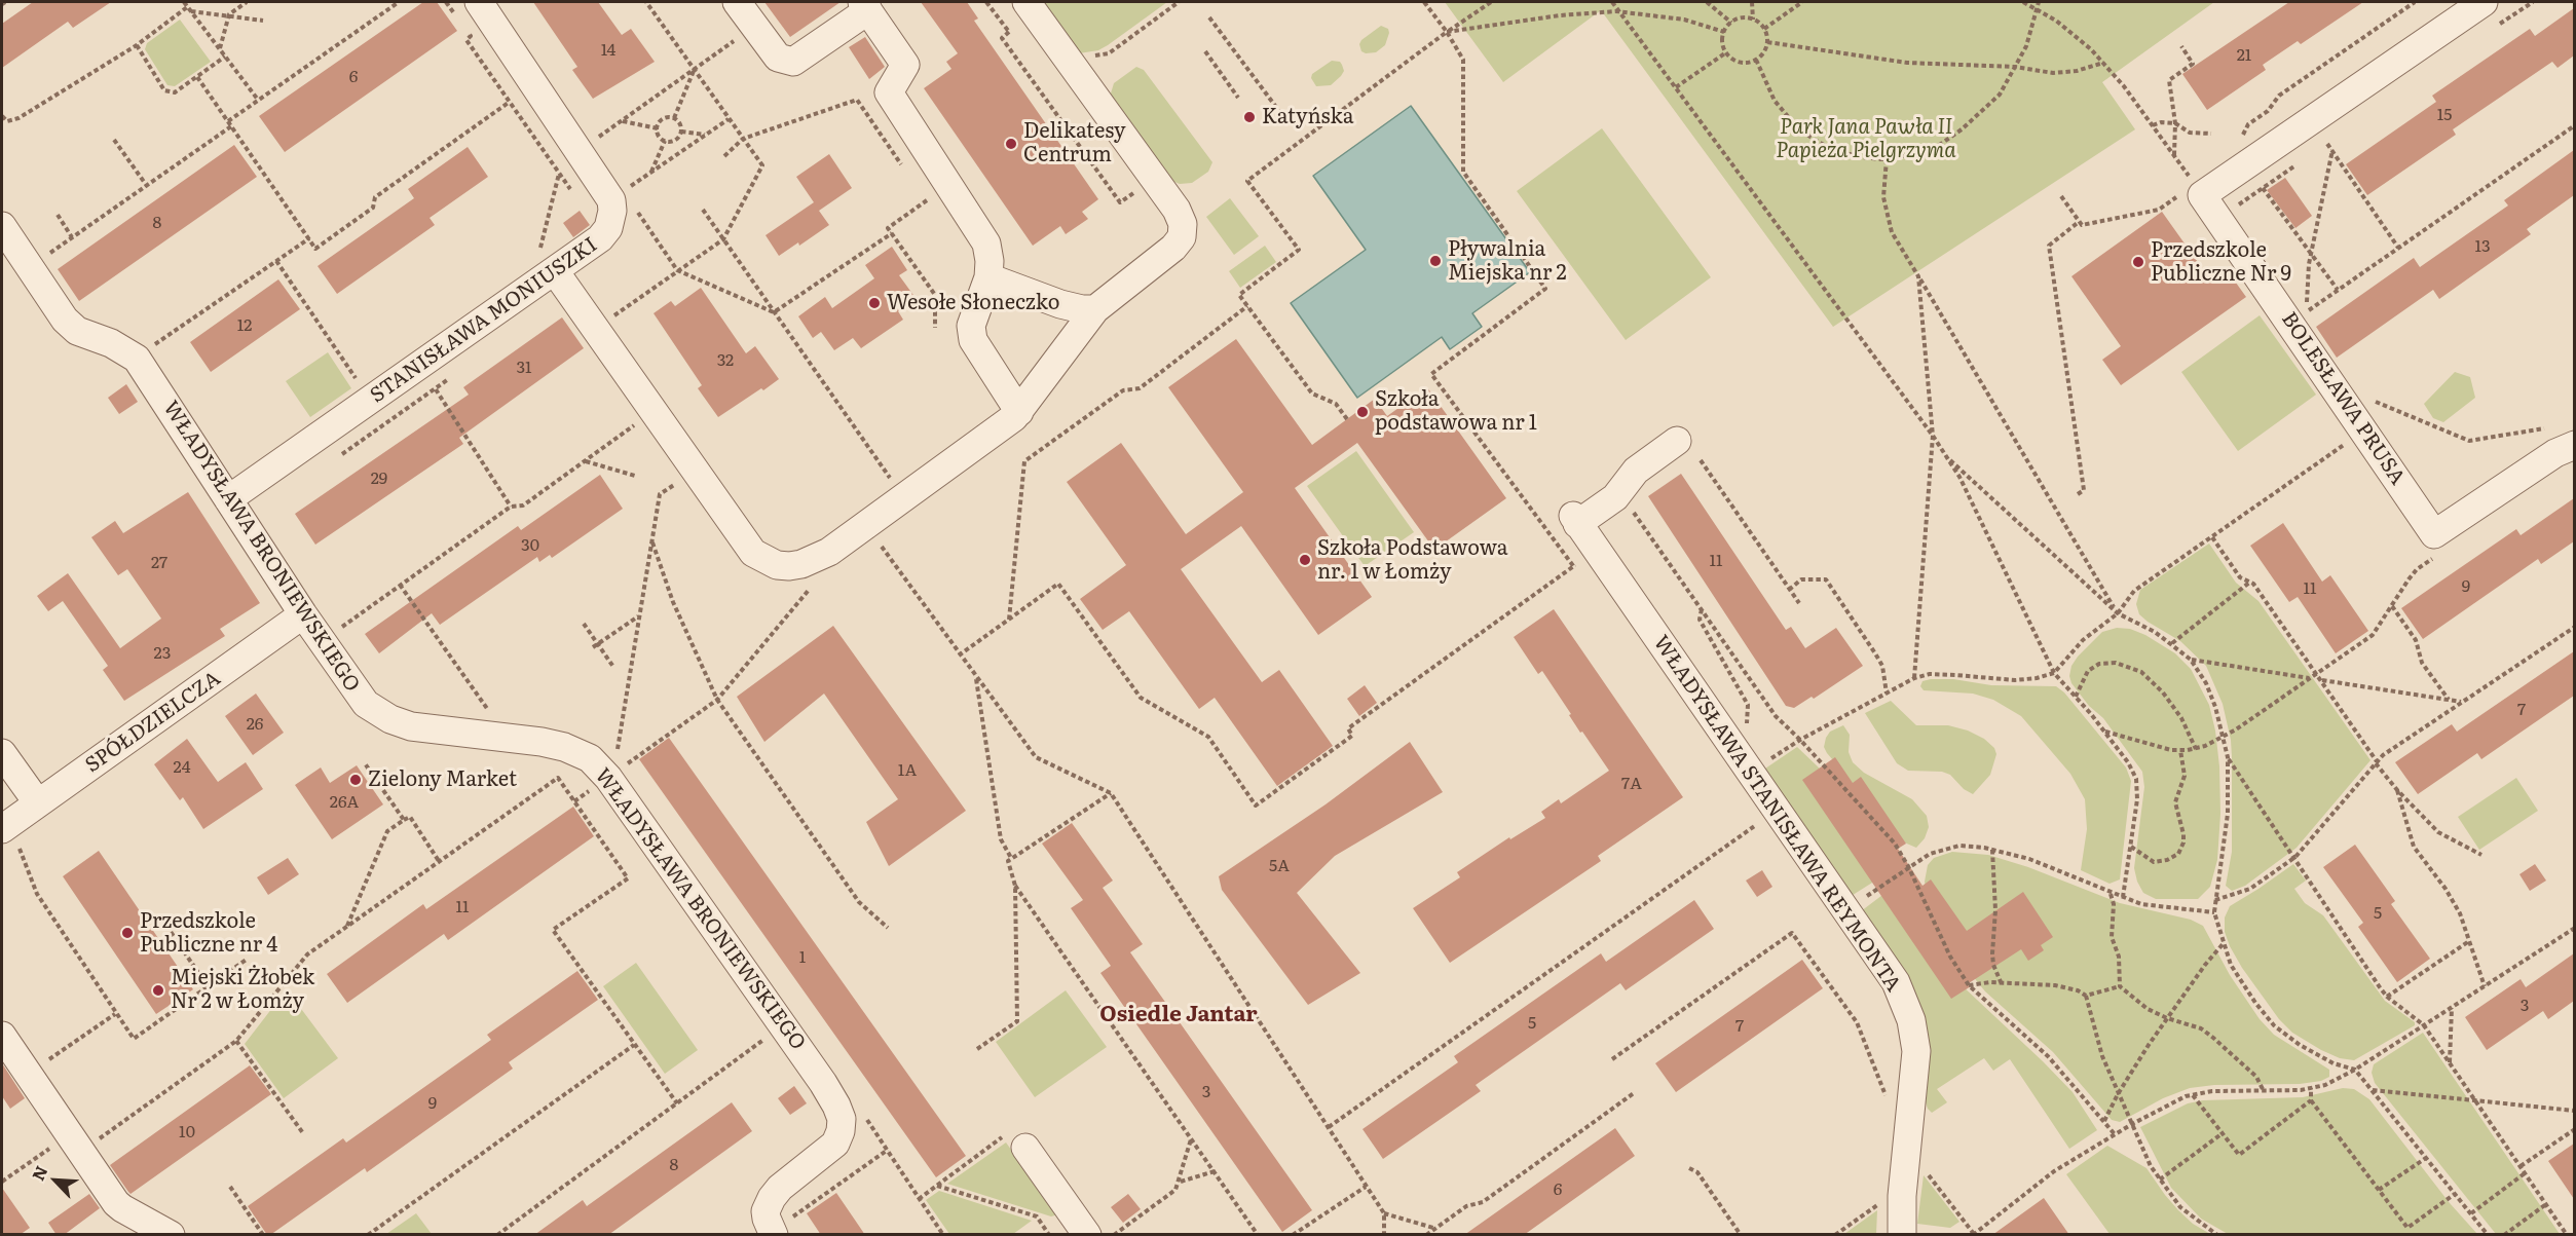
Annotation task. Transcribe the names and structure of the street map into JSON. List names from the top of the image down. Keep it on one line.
{"streets":{"street":["STANISŁAWA MONIUSZKI","BOLESŁAWA PRUSA","WŁADYSŁAWA BRONIEWSKIEGO","SPÓŁDZIELCZA","WŁADYSŁAWA STANISŁAWA REYMONTA"]},"crossings":[["STANISŁAWA MONIUSZKI","WŁADYSŁAWA BRONIEWSKIEGO"],["WŁADYSŁAWA BRONIEWSKIEGO","SPÓŁDZIELCZA"]],"districts":["Osiedle Jantar"],"parks":["Park Jana Pawła II Papieża Pielgrzyma"],"places":["Katyńska","Delikatesy Centrum","Pływalnia Miejska nr 2","Przedszkole Publiczne Nr 9","Wesołe Słoneczko","Szkoła podstawowa nr 1","Szkoła Podstawowa nr. 1 w Łomży","Zielony Market","Przedszkole Publiczne nr 4","Miejski Żłobek Nr 2 w Łomży"],"house_numbers":["14","21","6","15","8","13","12","32","31","29","30","11","27","9","11","23","7","26","24","1A","7A","26A","5A","11","5","1","3","5","7","3","9","10","8","6"],"north":"top left"}
